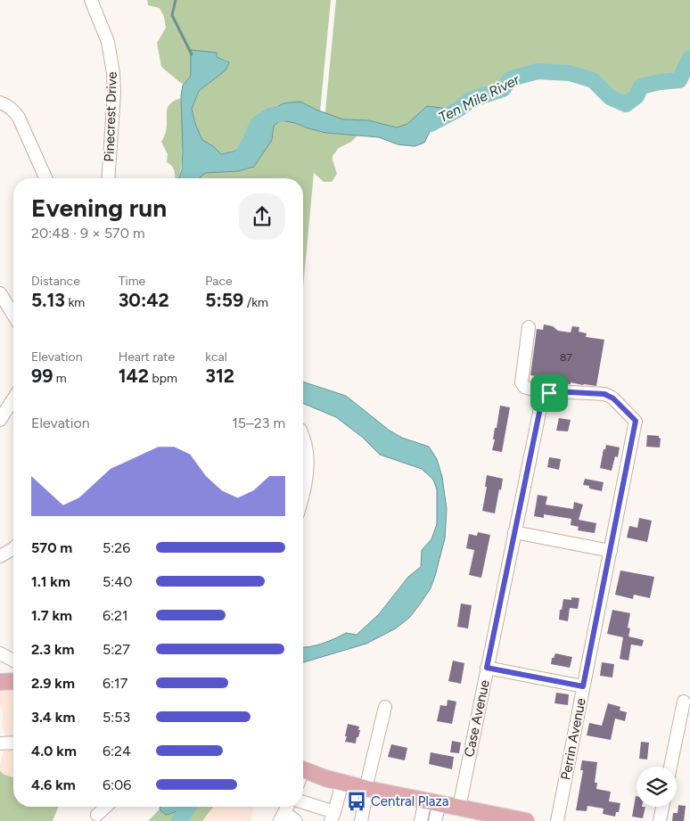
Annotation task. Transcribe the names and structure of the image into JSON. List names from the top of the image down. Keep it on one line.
{"streets":{"street":["Pinecrest Drive","Case Avenue","Perrin Avenue"]},"crossings":[["Case Avenue","Perrin Avenue"]],"water":["Ten Mile River"],"places":{"bus stop":["Central Plaza"]},"house_numbers":["87"],"page":{"heading":["Evening run","20:48 · 9 × 570 m"],"stats":[["Distance","5.13 km"],["Time","30:42"],["Pace","5:59 /km"],["Elevation","99 m"],["Heart rate","142 bpm"],["kcal","312"]],"chart":["Elevation","15–23 m"],"list":[{"name":"570 m","note":"5:26"},{"name":"1.1 km","note":"5:40"},{"name":"1.7 km","note":"6:21"},{"name":"2.3 km","note":"5:27"},{"name":"2.9 km","note":"6:17"},{"name":"3.4 km","note":"5:53"},{"name":"4.0 km","note":"6:24"},{"name":"4.6 km","note":"6:06"}]}}
